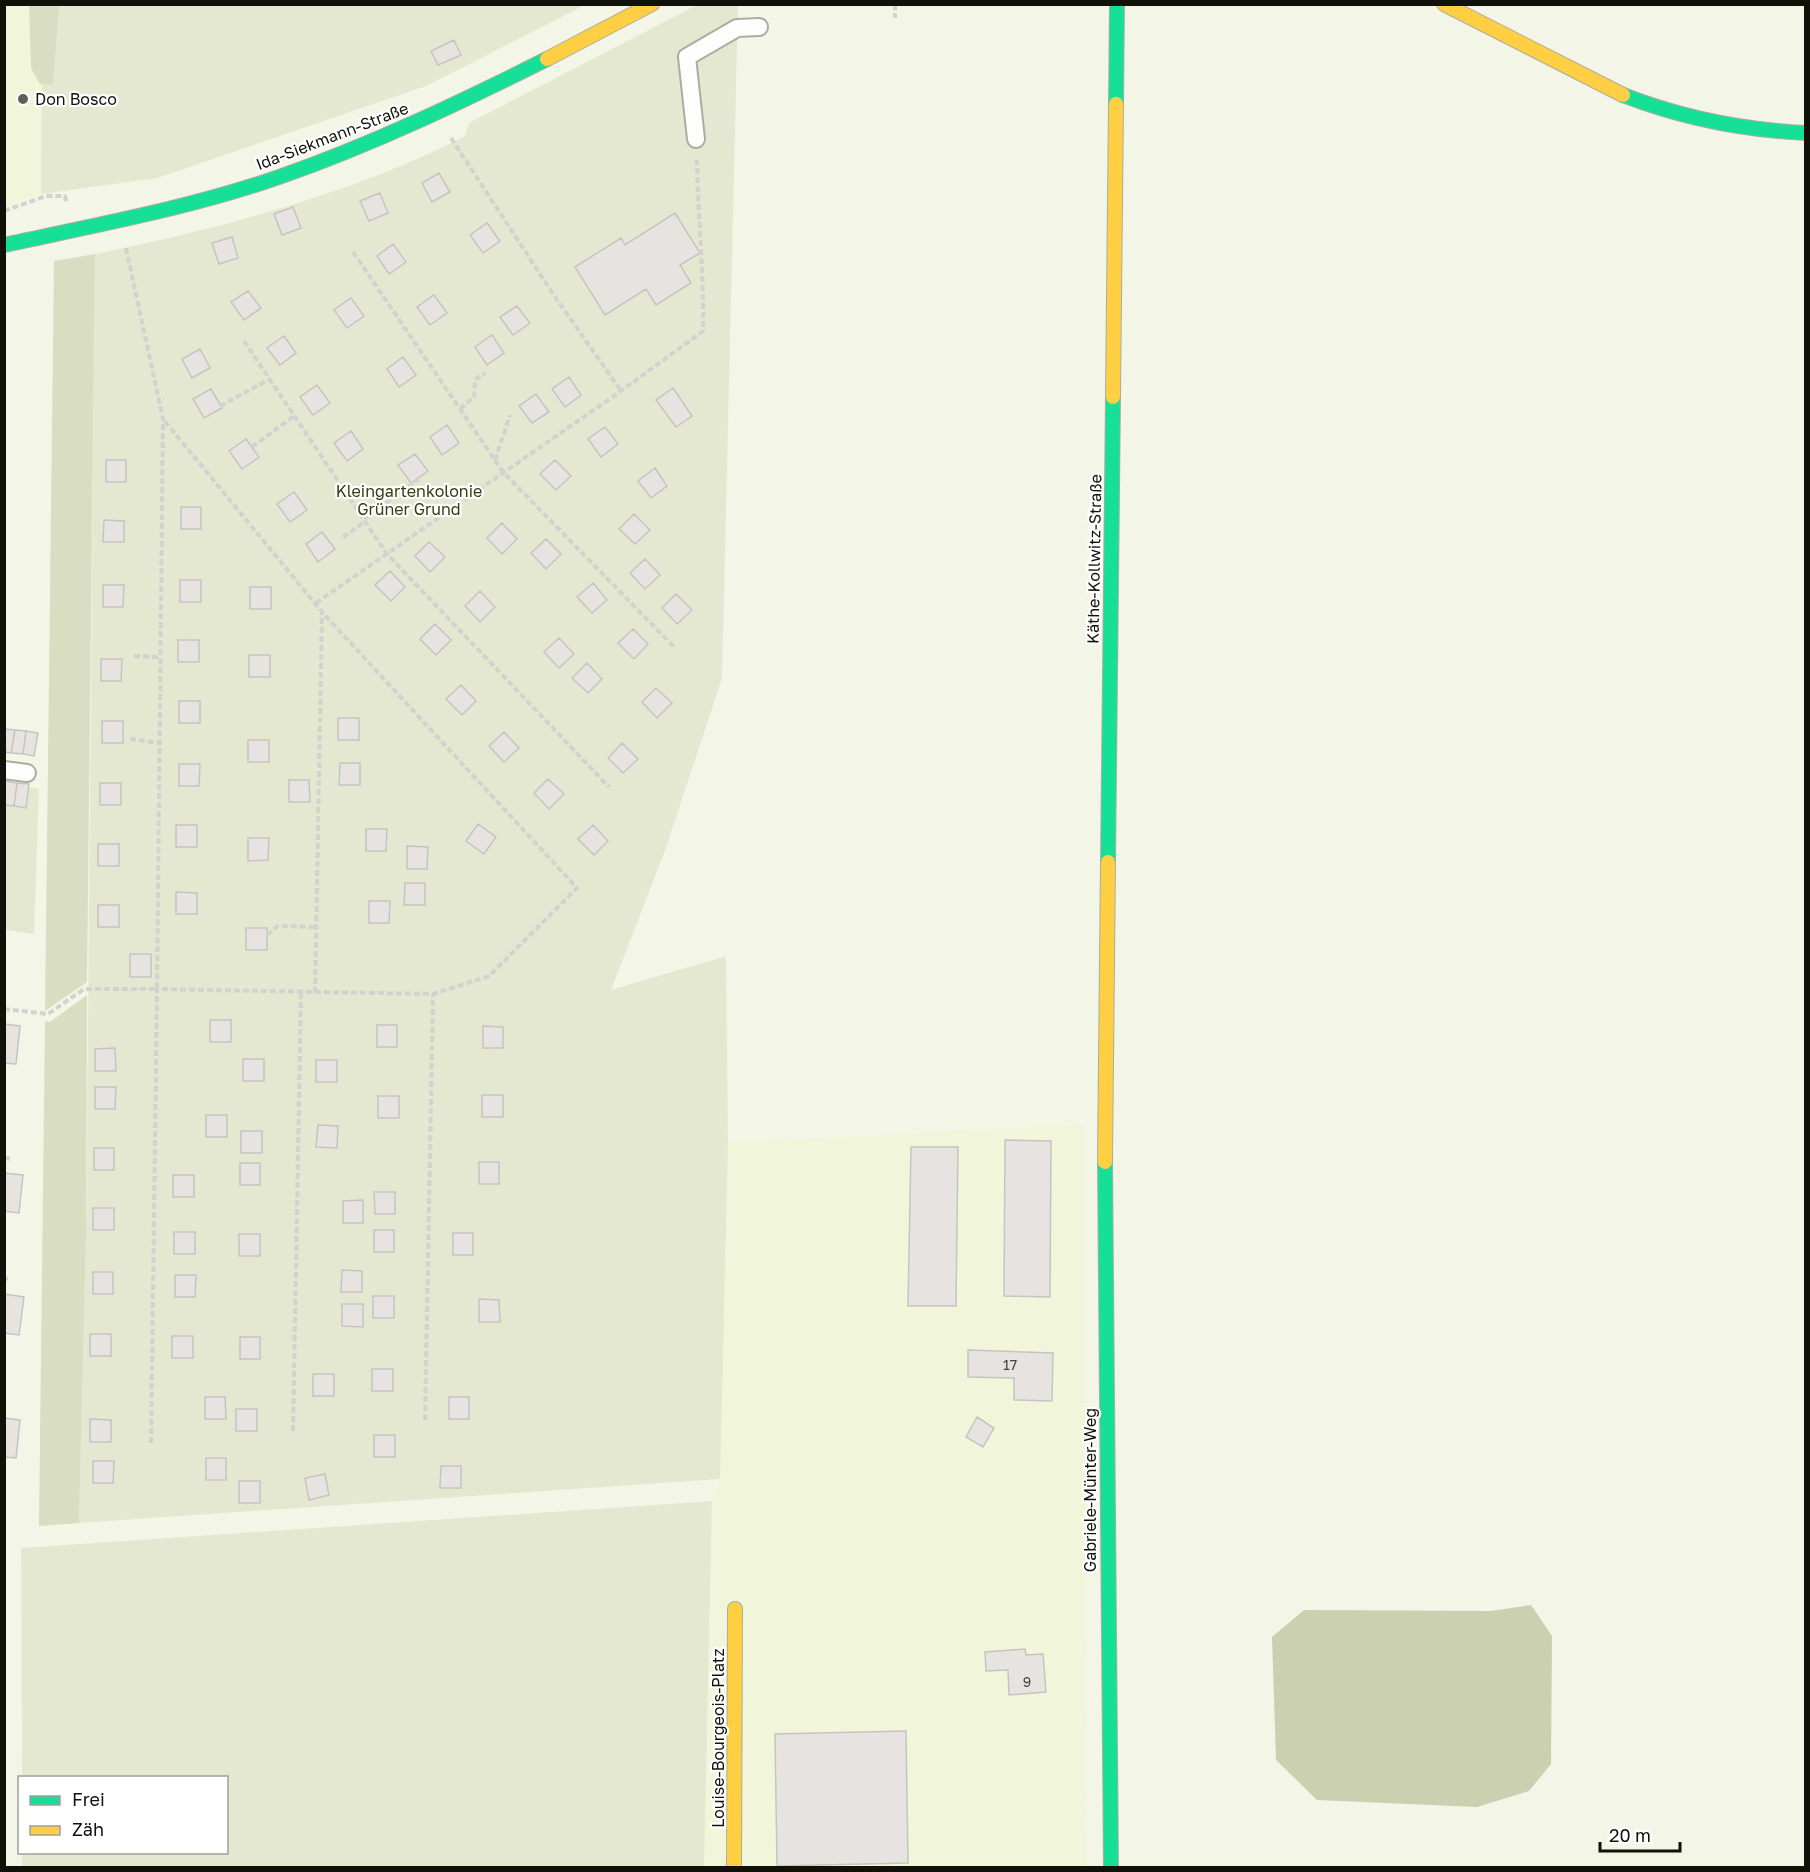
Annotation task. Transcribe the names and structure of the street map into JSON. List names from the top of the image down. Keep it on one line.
{"streets":{"street":["Ida-Siekmann-Straße","Käthe-Kollwitz-Straße","Gabriele-Münter-Weg","Louise-Bourgeois-Platz"]},"crossings":[["Käthe-Kollwitz-Straße","Gabriele-Münter-Weg"]],"parks":["Kleingartenkolonie Grüner Grund"],"places":["Don Bosco"],"house_numbers":["17","9"],"legend":["Frei","Zäh"],"scale_bar":"20 m"}
